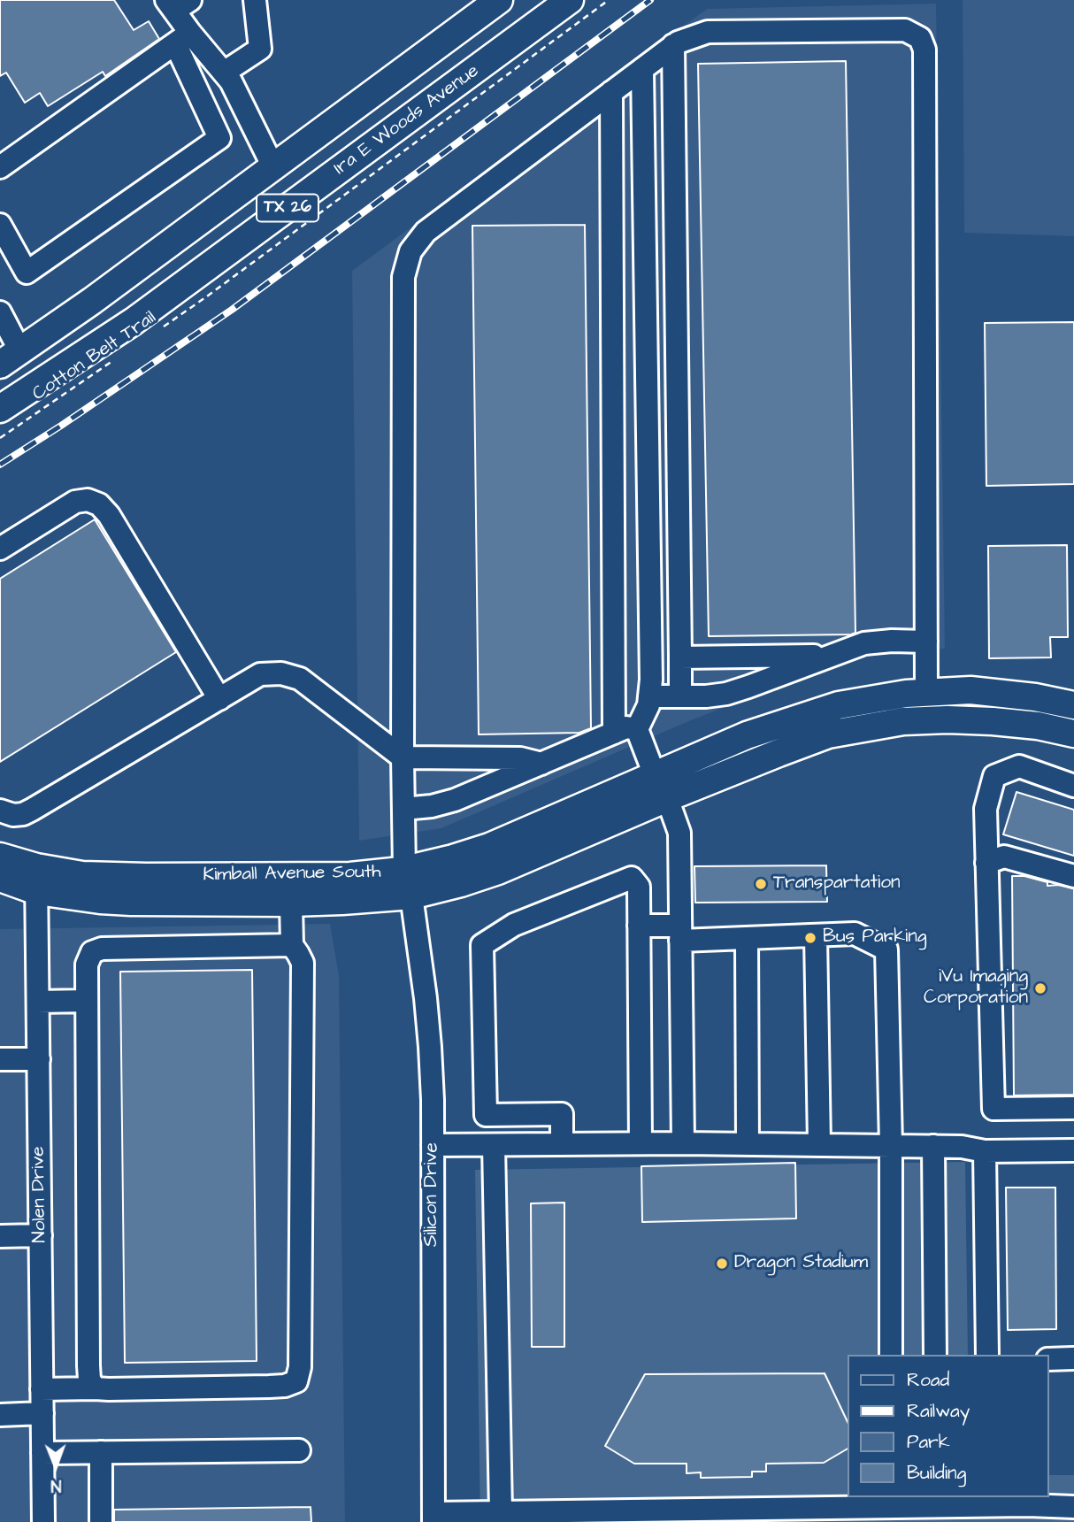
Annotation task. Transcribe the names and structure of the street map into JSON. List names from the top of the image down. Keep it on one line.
{"streets":{"main road":["Ira E Woods Avenue","TX 26","Kimball Avenue South"],"street":["Nolen Drive","Silicon Drive"],"path":["Cotton Belt Trail"]},"crossings":[["Kimball Avenue South","Nolen Drive"],["Kimball Avenue South","Silicon Drive"]],"places":["Transpartation","Bus Parking","iVu Imaging Corporation","Dragon Stadium"],"legend":["Road","Railway","Park","Building"],"north":"bottom"}
